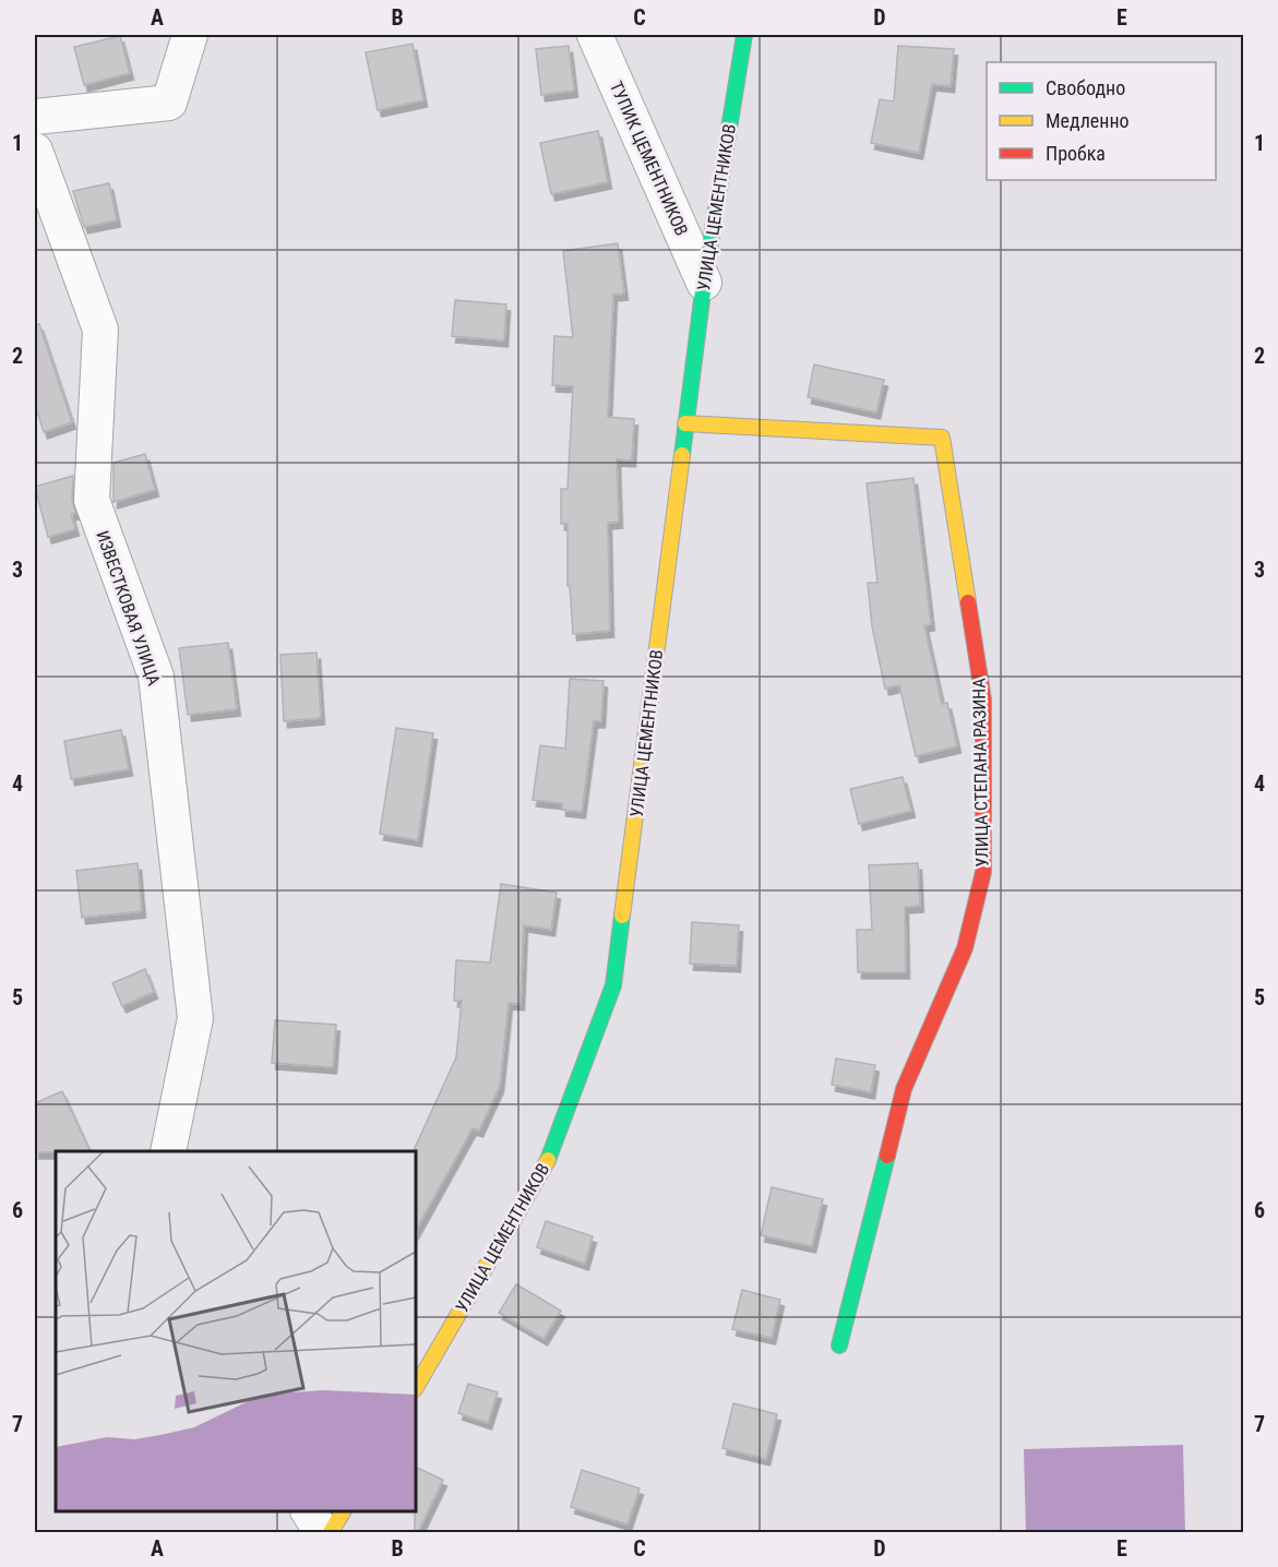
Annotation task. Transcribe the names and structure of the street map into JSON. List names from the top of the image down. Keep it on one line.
{"streets":{"street":["ТУПИК ЦЕМЕНТНИКОВ","УЛИЦА ЦЕМЕНТНИКОВ","ИЗВЕСТКОВАЯ УЛИЦА","УЛИЦА СТЕПАНА РАЗИНА"]},"crossings":[["ТУПИК ЦЕМЕНТНИКОВ","УЛИЦА ЦЕМЕНТНИКОВ"],["УЛИЦА ЦЕМЕНТНИКОВ","УЛИЦА СТЕПАНА РАЗИНА"]],"legend":["Свободно","Медленно","Пробка"],"grid":{"columns":["A","B","C","D","E"],"rows":["1","2","3","4","5","6","7"]}}
